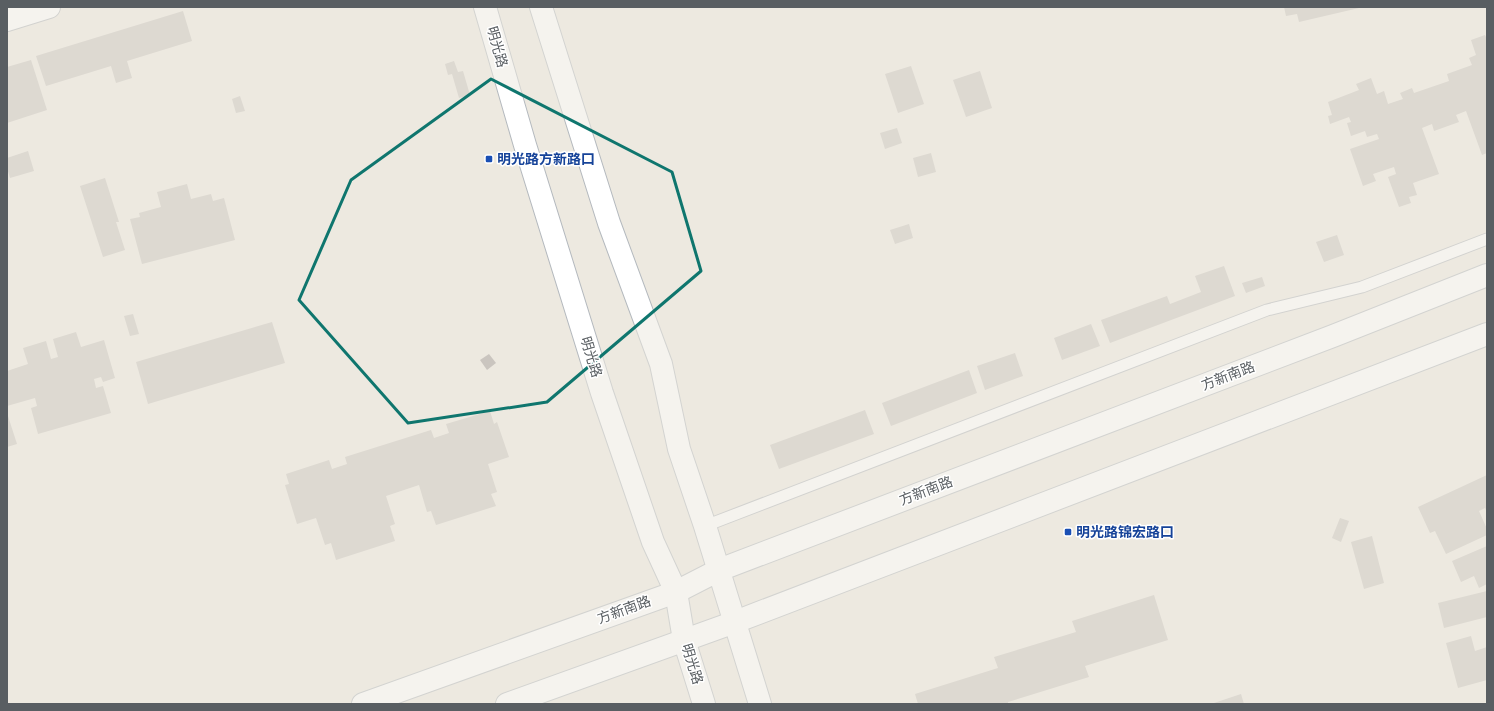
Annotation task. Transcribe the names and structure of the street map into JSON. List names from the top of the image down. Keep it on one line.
{"streets":{"main road":["明光路","方新南路"]},"crossings":[["明光路","方新南路"]],"places":{"transit":["明光路方新路口","明光路锦宏路口"]}}
